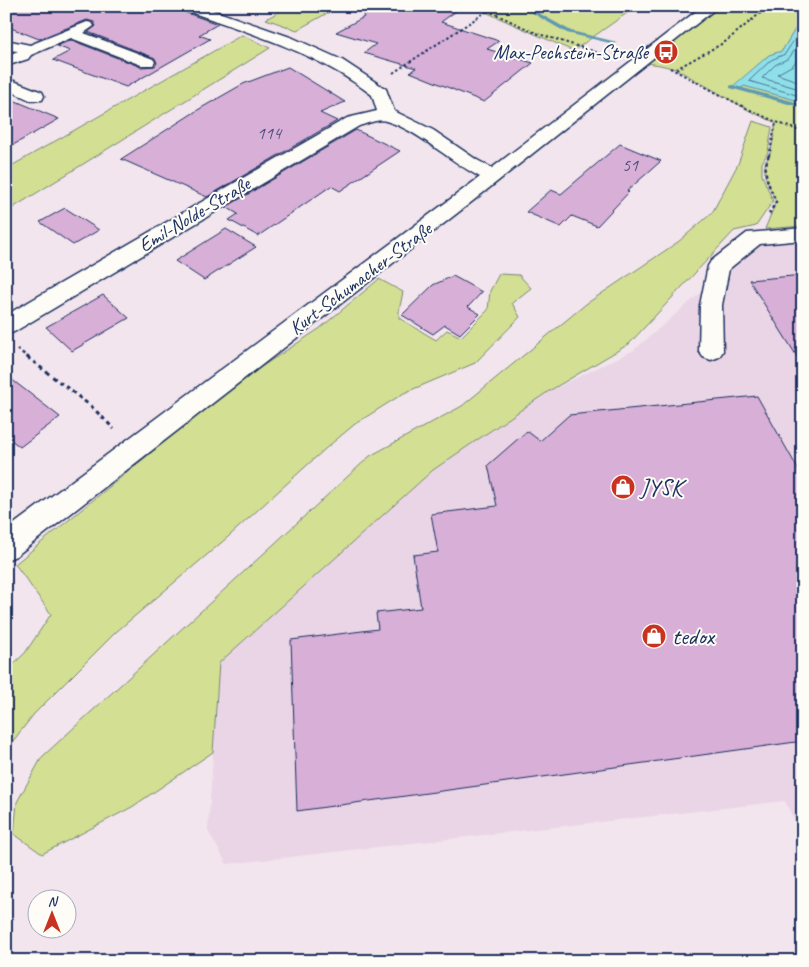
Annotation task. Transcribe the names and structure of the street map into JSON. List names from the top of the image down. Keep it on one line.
{"streets":{"street":["Emil-Nolde-Straße","Kurt-Schumacher-Straße"]},"places":{"bus stop":["Max-Pechstein-Straße"],"shop":["JYSK","tedox"]},"house_numbers":["114","51"],"north":"top"}
